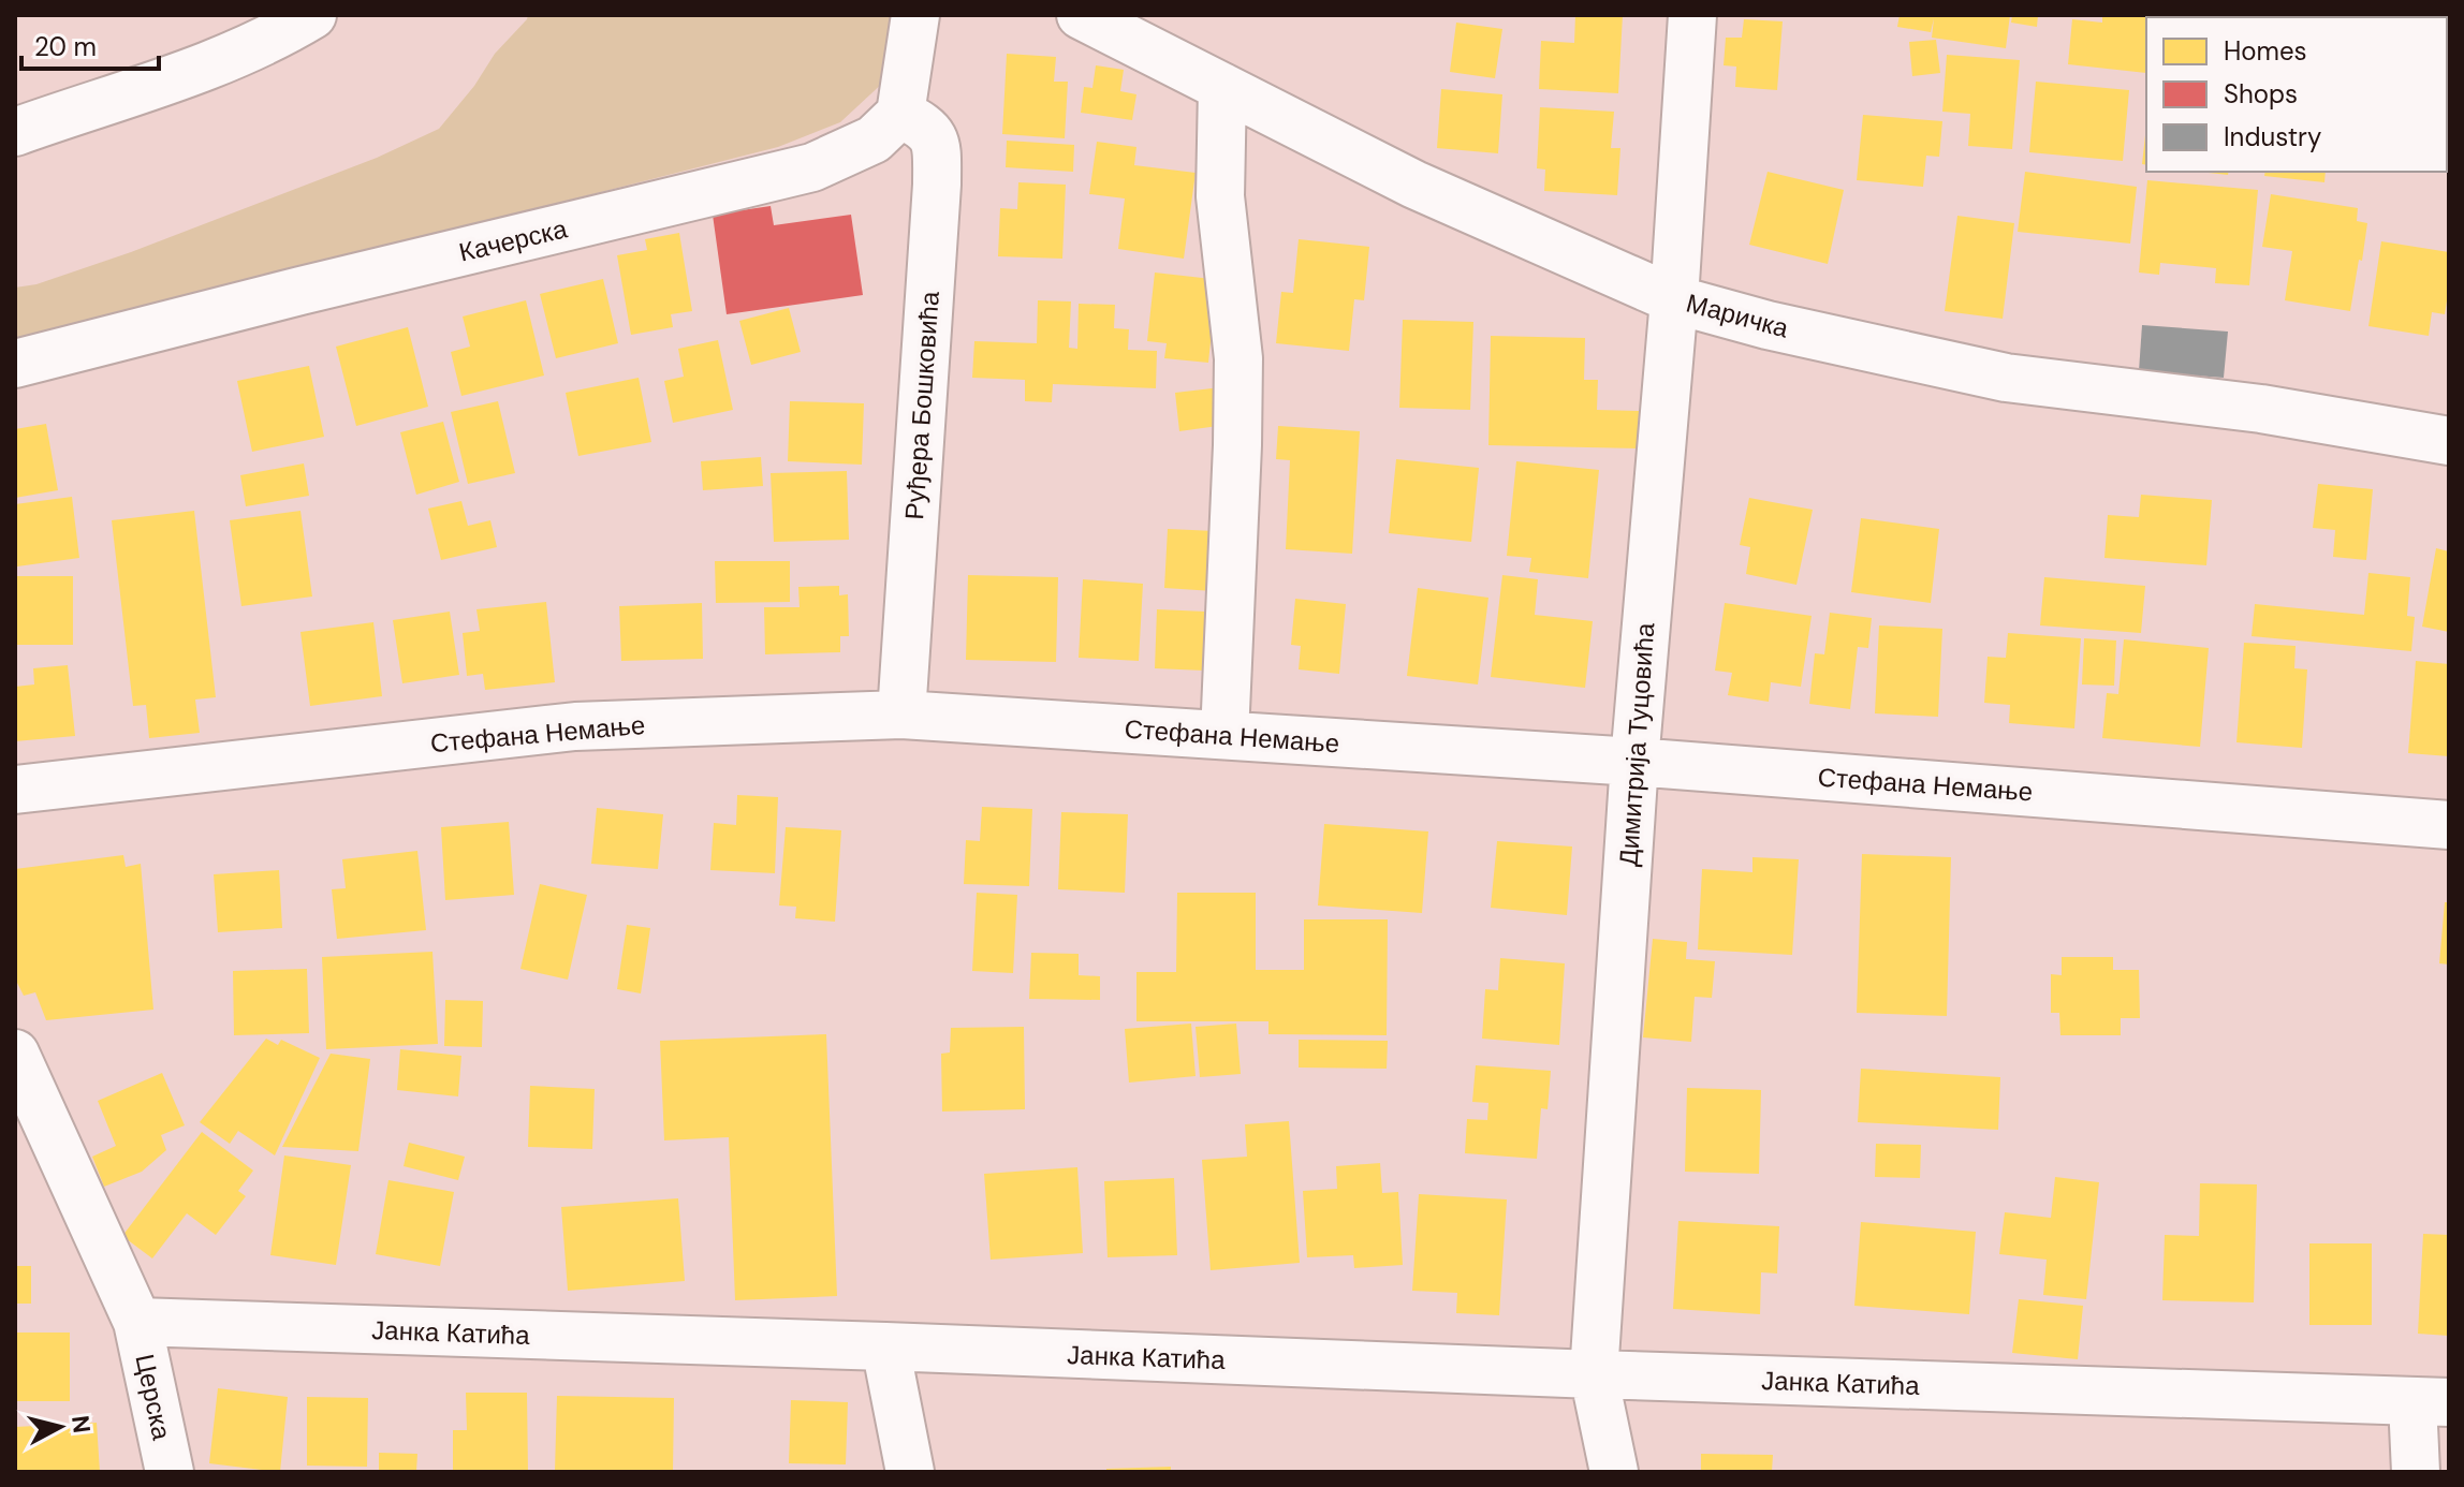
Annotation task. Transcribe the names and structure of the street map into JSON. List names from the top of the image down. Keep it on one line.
{"streets":{"street":["Качерска","Маричка","Руђера Бошковића","Стефана Немање","Димитрија Туцовића","Јанка Катића","Церска"]},"crossings":[["Качерска","Руђера Бошковића"],["Маричка","Димитрија Туцовића"],["Руђера Бошковића","Стефана Немање"],["Стефана Немање","Димитрија Туцовића"],["Димитрија Туцовића","Јанка Катића"],["Јанка Катића","Церска"]],"legend":["Homes","Shops","Industry"],"scale_bar":"20 m","north":"right"}
